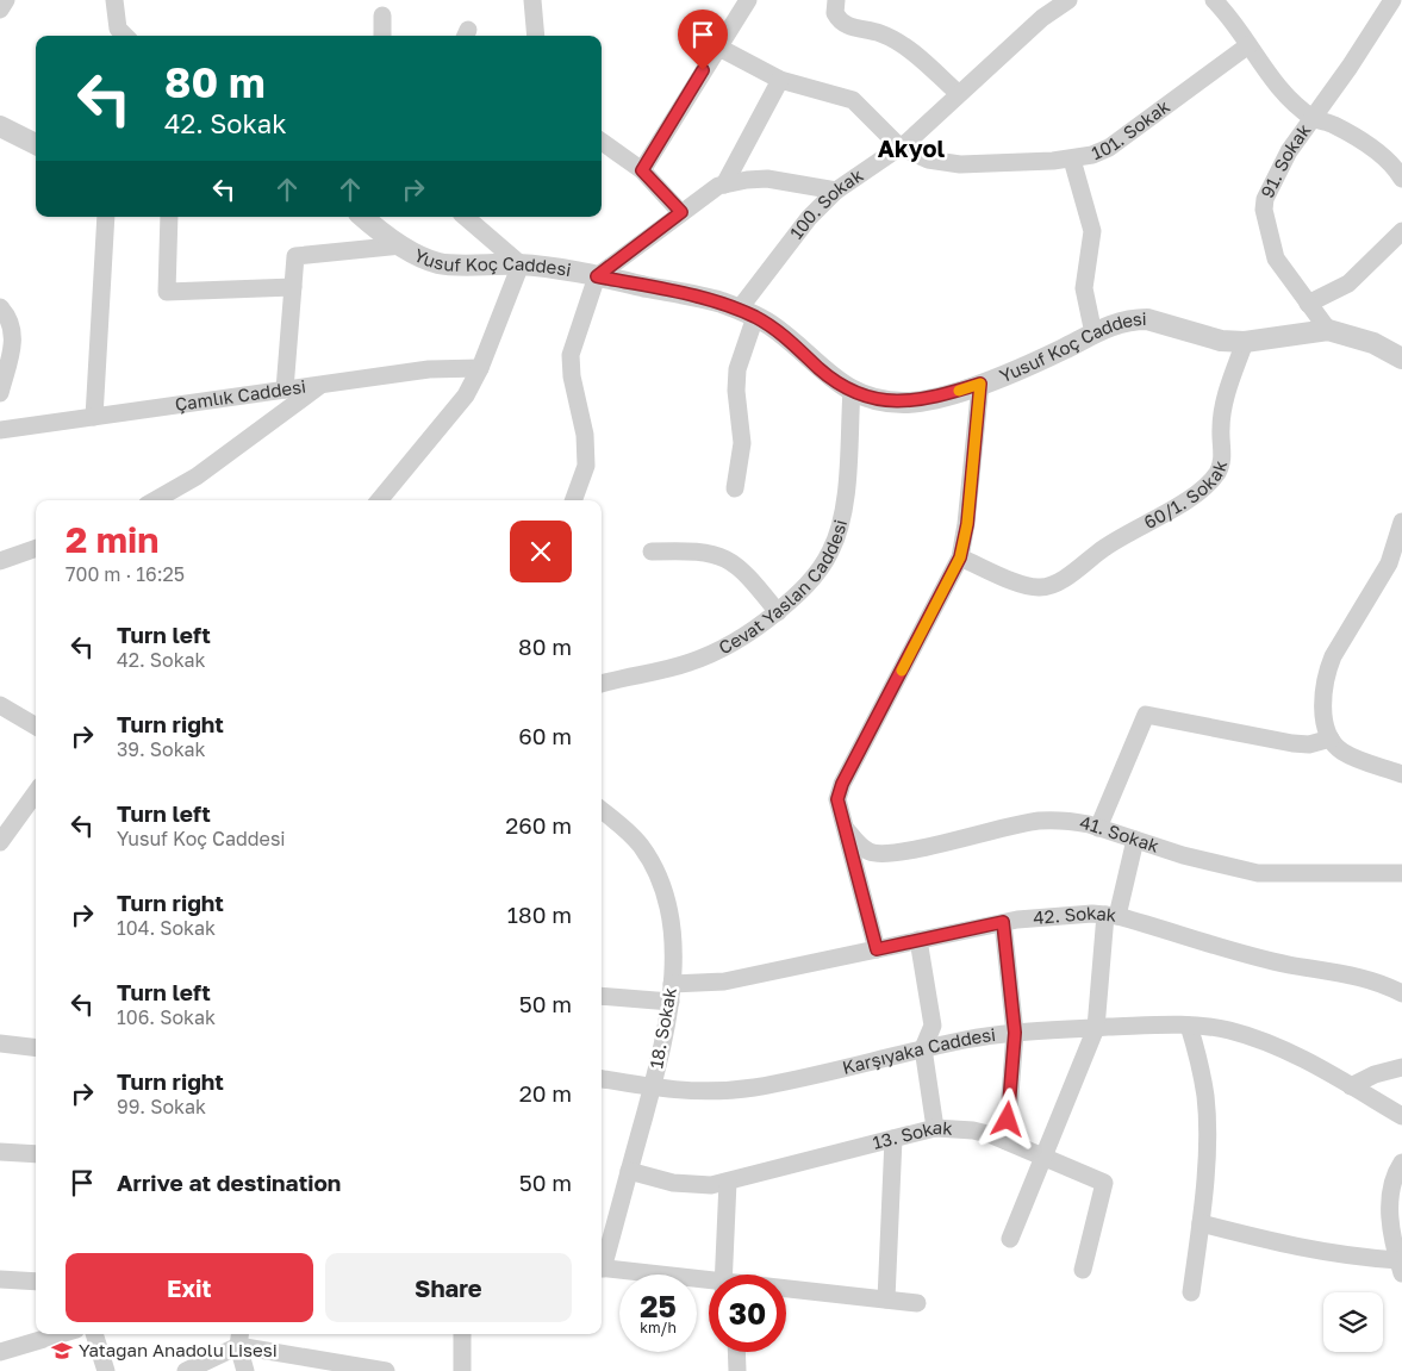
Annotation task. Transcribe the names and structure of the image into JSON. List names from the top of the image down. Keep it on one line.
{"streets":{"street":["101. Sokak","91. Sokak","100. Sokak","Yusuf Koç Caddesi","Çamlık Caddesi","60/1. Sokak","Cevat Yaslan Caddesi","41. Sokak","42. Sokak","18. Sokak","Karşıyaka Caddesi","13. Sokak"]},"crossings":[["101. Sokak","100. Sokak"],["91. Sokak","Yusuf Koç Caddesi"],["100. Sokak","Yusuf Koç Caddesi"],["Yusuf Koç Caddesi","60/1. Sokak"],["Yusuf Koç Caddesi","Cevat Yaslan Caddesi"],["42. Sokak","18. Sokak"],["18. Sokak","Karşıyaka Caddesi"],["18. Sokak","13. Sokak"]],"districts":["Akyol"],"places":{"school or university":["Yatağan Anadolu Lisesi"]},"page":{"turn":["80 m","42. Sokak"],"heading":["2 min","700 m · 16:25"],"list":[{"name":"Turn left","note":"42. Sokak","value":"80 m"},{"name":"Turn right","note":"39. Sokak","value":"60 m"},{"name":"Turn left","note":"Yusuf Koç Caddesi","value":"260 m"},{"name":"Turn right","note":"104. Sokak","value":"180 m"},{"name":"Turn left","note":"106. Sokak","value":"50 m"},{"name":"Turn right","note":"99. Sokak","value":"20 m"},{"name":"Arrive at destination","value":"50 m"}],"buttons":["Exit","Share"],"speed":"25 km/h","limit":"30"}}
